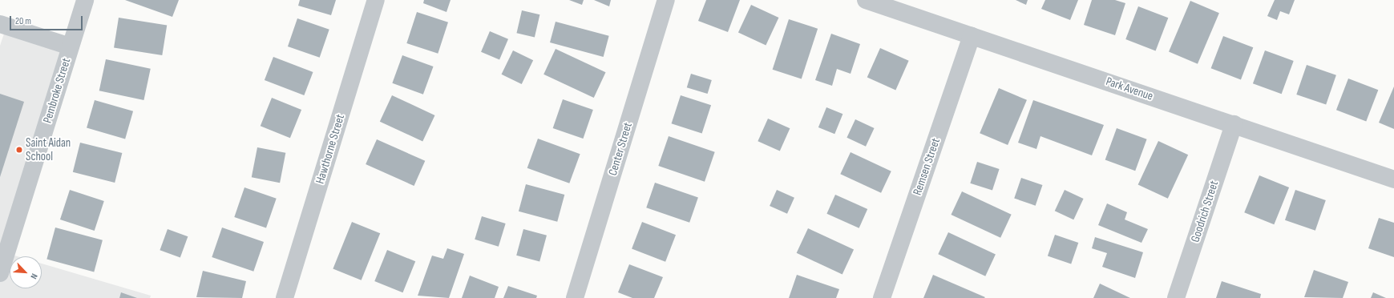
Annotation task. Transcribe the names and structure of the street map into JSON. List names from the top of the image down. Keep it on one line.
{"streets":{"street":["Park Avenue","Pembroke Street","Hawthorne Street","Center Street","Remsen Street","Goodrich Street"]},"crossings":[["Park Avenue","Remsen Street"],["Park Avenue","Goodrich Street"]],"places":["Saint Aidan School"],"scale_bar":"20 m","north":"bottom right"}
